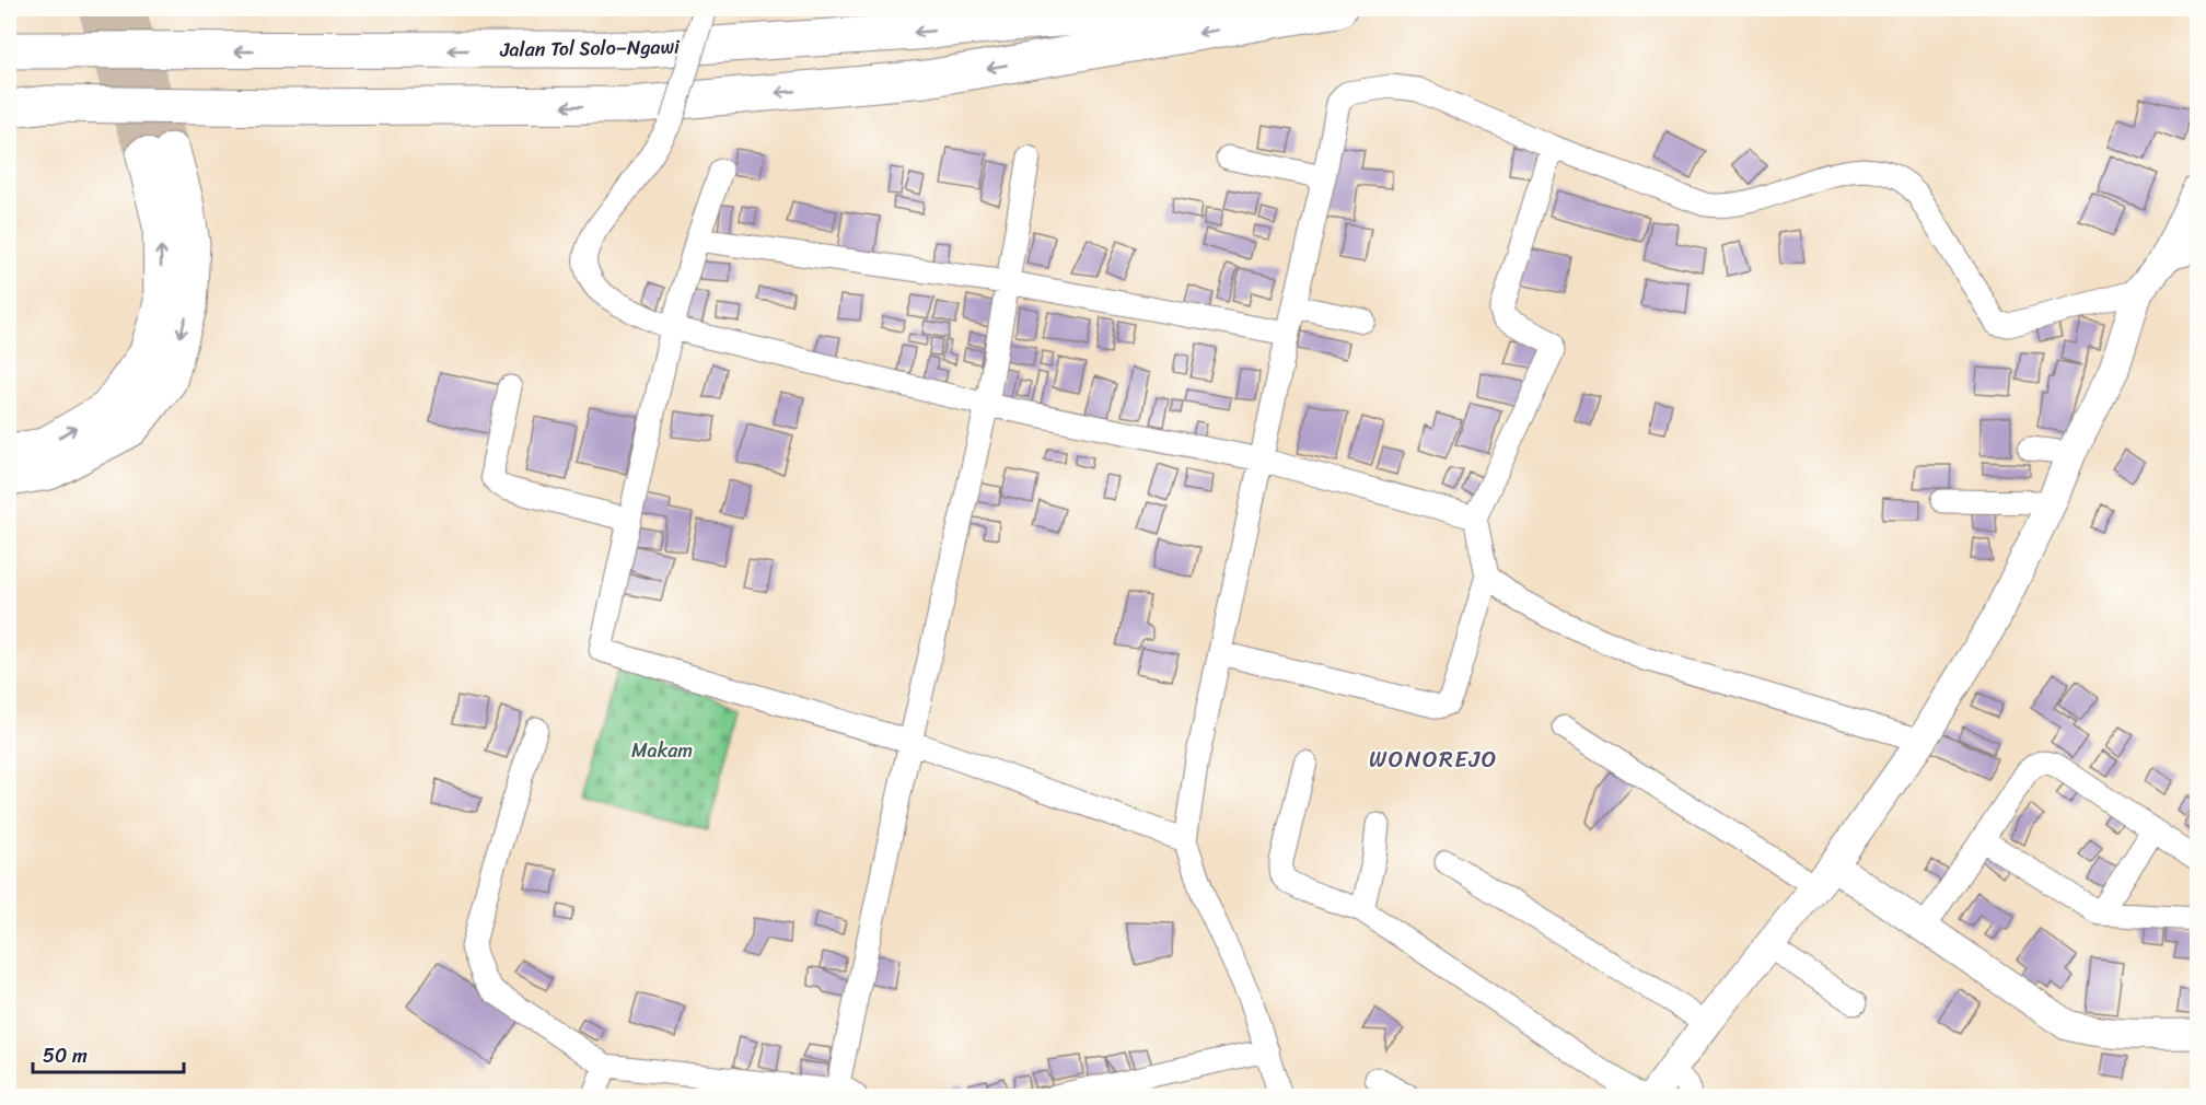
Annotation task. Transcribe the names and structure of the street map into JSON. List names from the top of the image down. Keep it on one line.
{"streets":{"highway":["Jalan Tol Solo–Ngawi"]},"districts":["WONOREJO"],"parks":["Makam"],"scale_bar":"50 m"}
